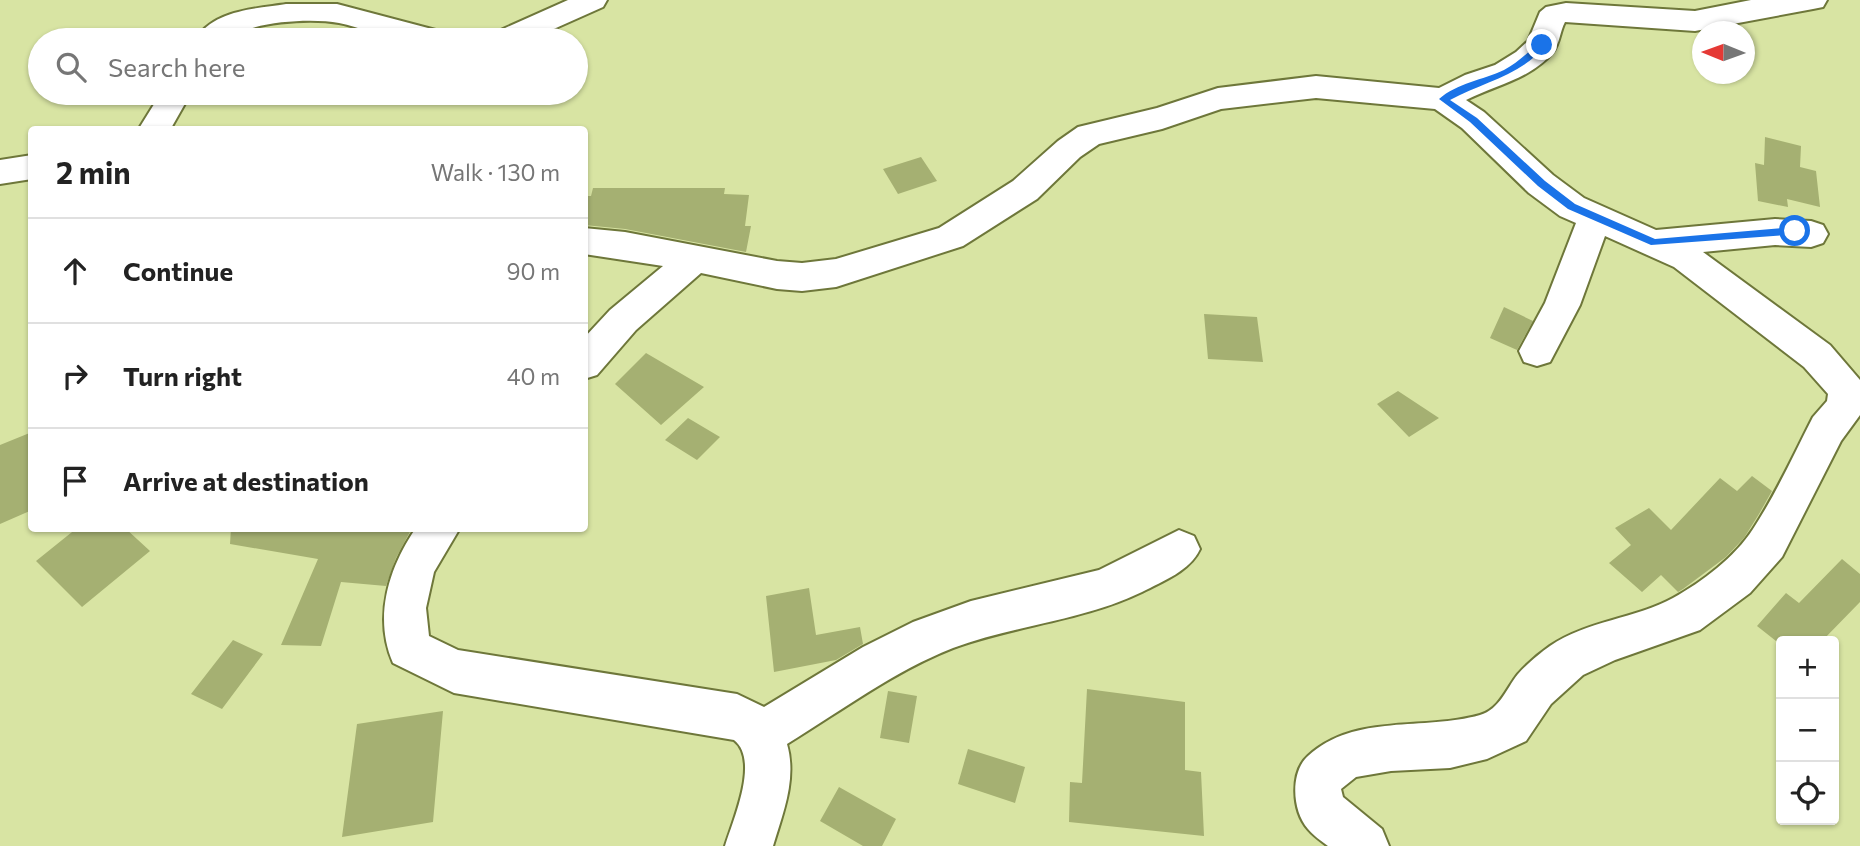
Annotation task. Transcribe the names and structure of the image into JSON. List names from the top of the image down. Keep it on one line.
{"north":"left","page":{"search":"Search here","heading":["2 min","Walk · 130 m"],"list":[["Continue","90 m"],["Turn right","40 m"],"Arrive at destination"],"map_buttons":["+","−"]}}
